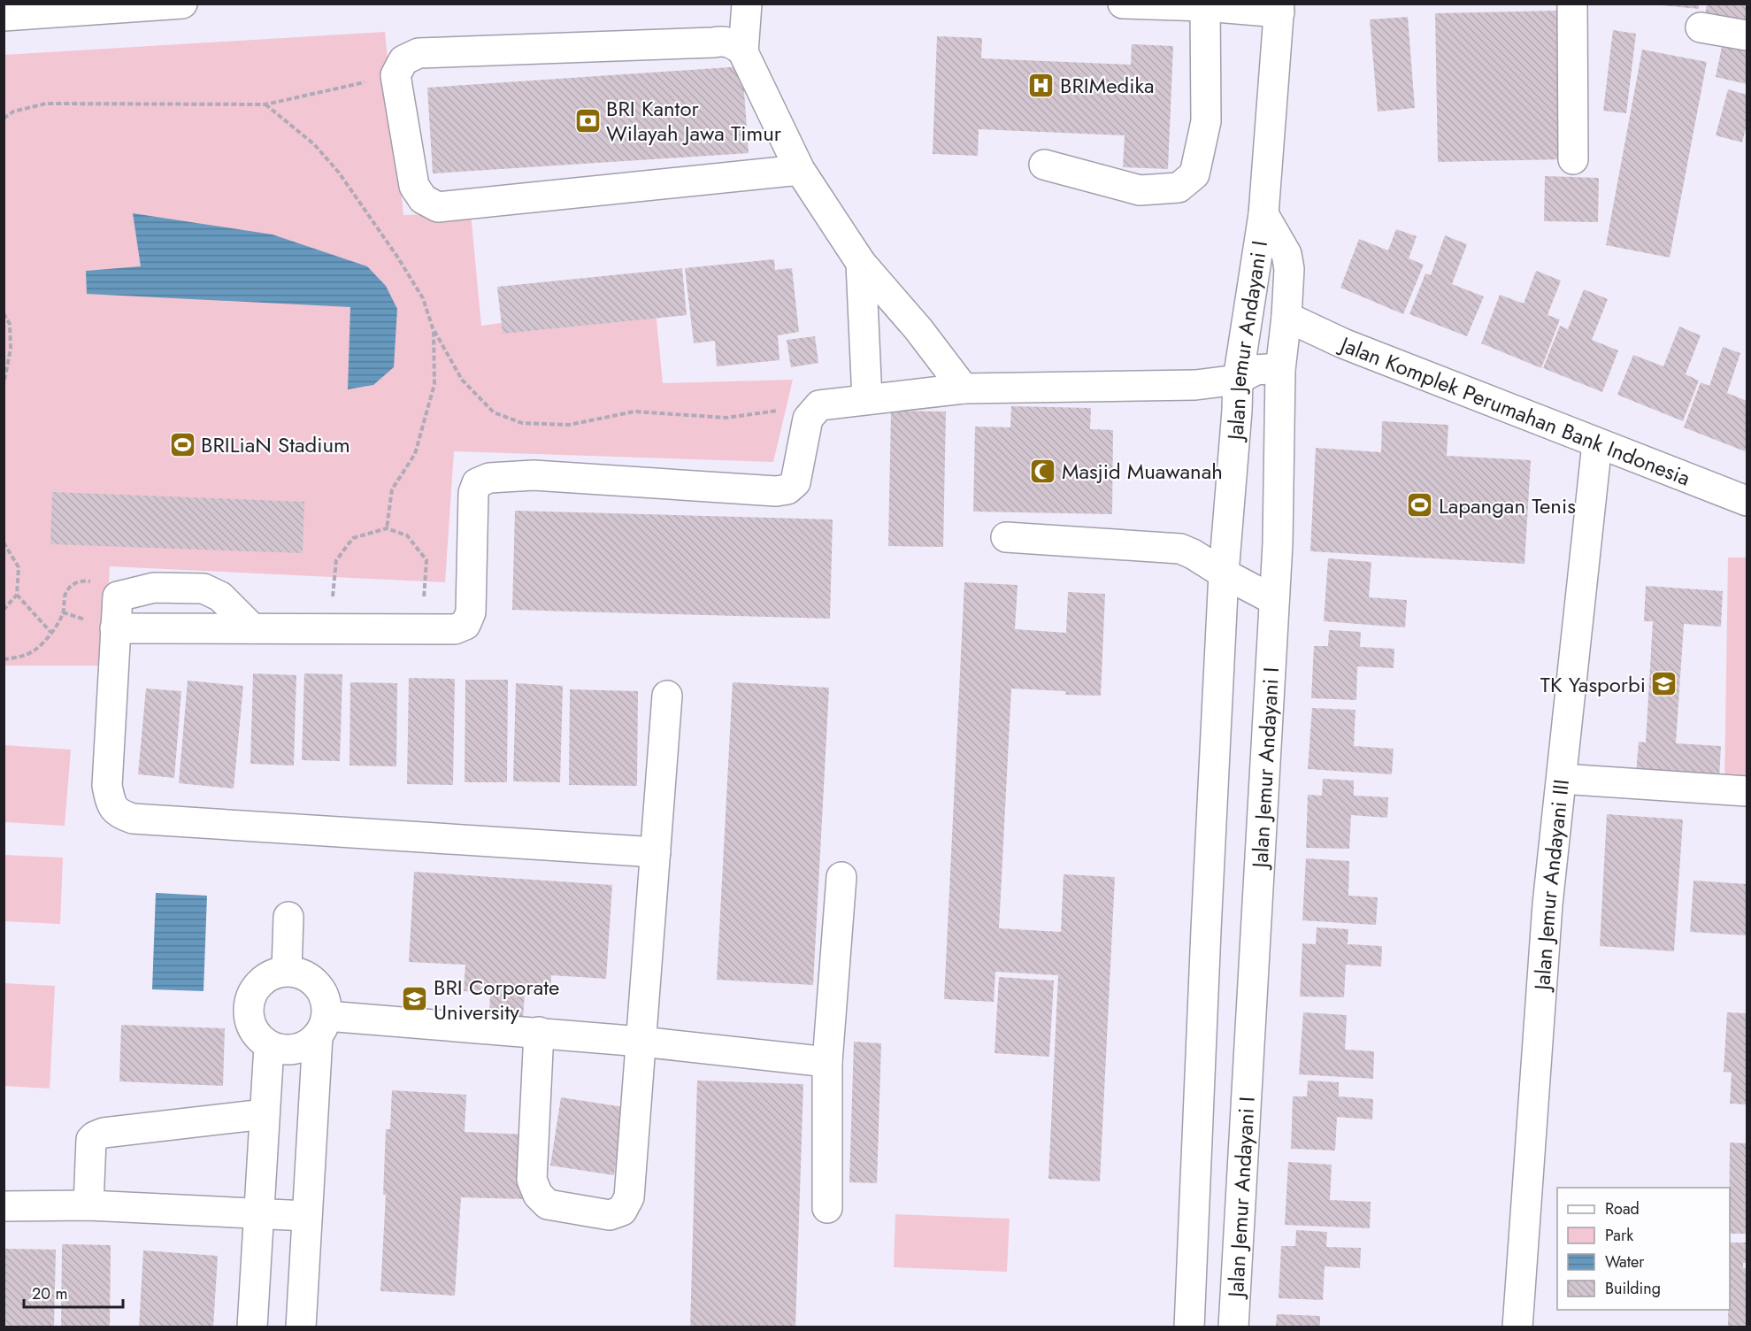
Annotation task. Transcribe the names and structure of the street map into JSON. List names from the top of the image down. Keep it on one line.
{"streets":{"street":["Jalan Jemur Andayani I","Jalan Komplek Perumahan Bank Indonesia","Jalan Jemur Andayani III"]},"crossings":[["Jalan Jemur Andayani I","Jalan Komplek Perumahan Bank Indonesia"],["Jalan Komplek Perumahan Bank Indonesia","Jalan Jemur Andayani III"]],"places":{"hospital":["BRIMedika"],"bank":["BRI Kantor Wilayah Jawa Timur"],"sports":["BRILiaN Stadium","Lapangan Tenis"],"mosque":["Masjid Muawanah"],"school or university":["TK Yasporbi","BRI Corporate University"]},"legend":["Road","Park","Water","Building"],"scale_bar":"20 m"}
